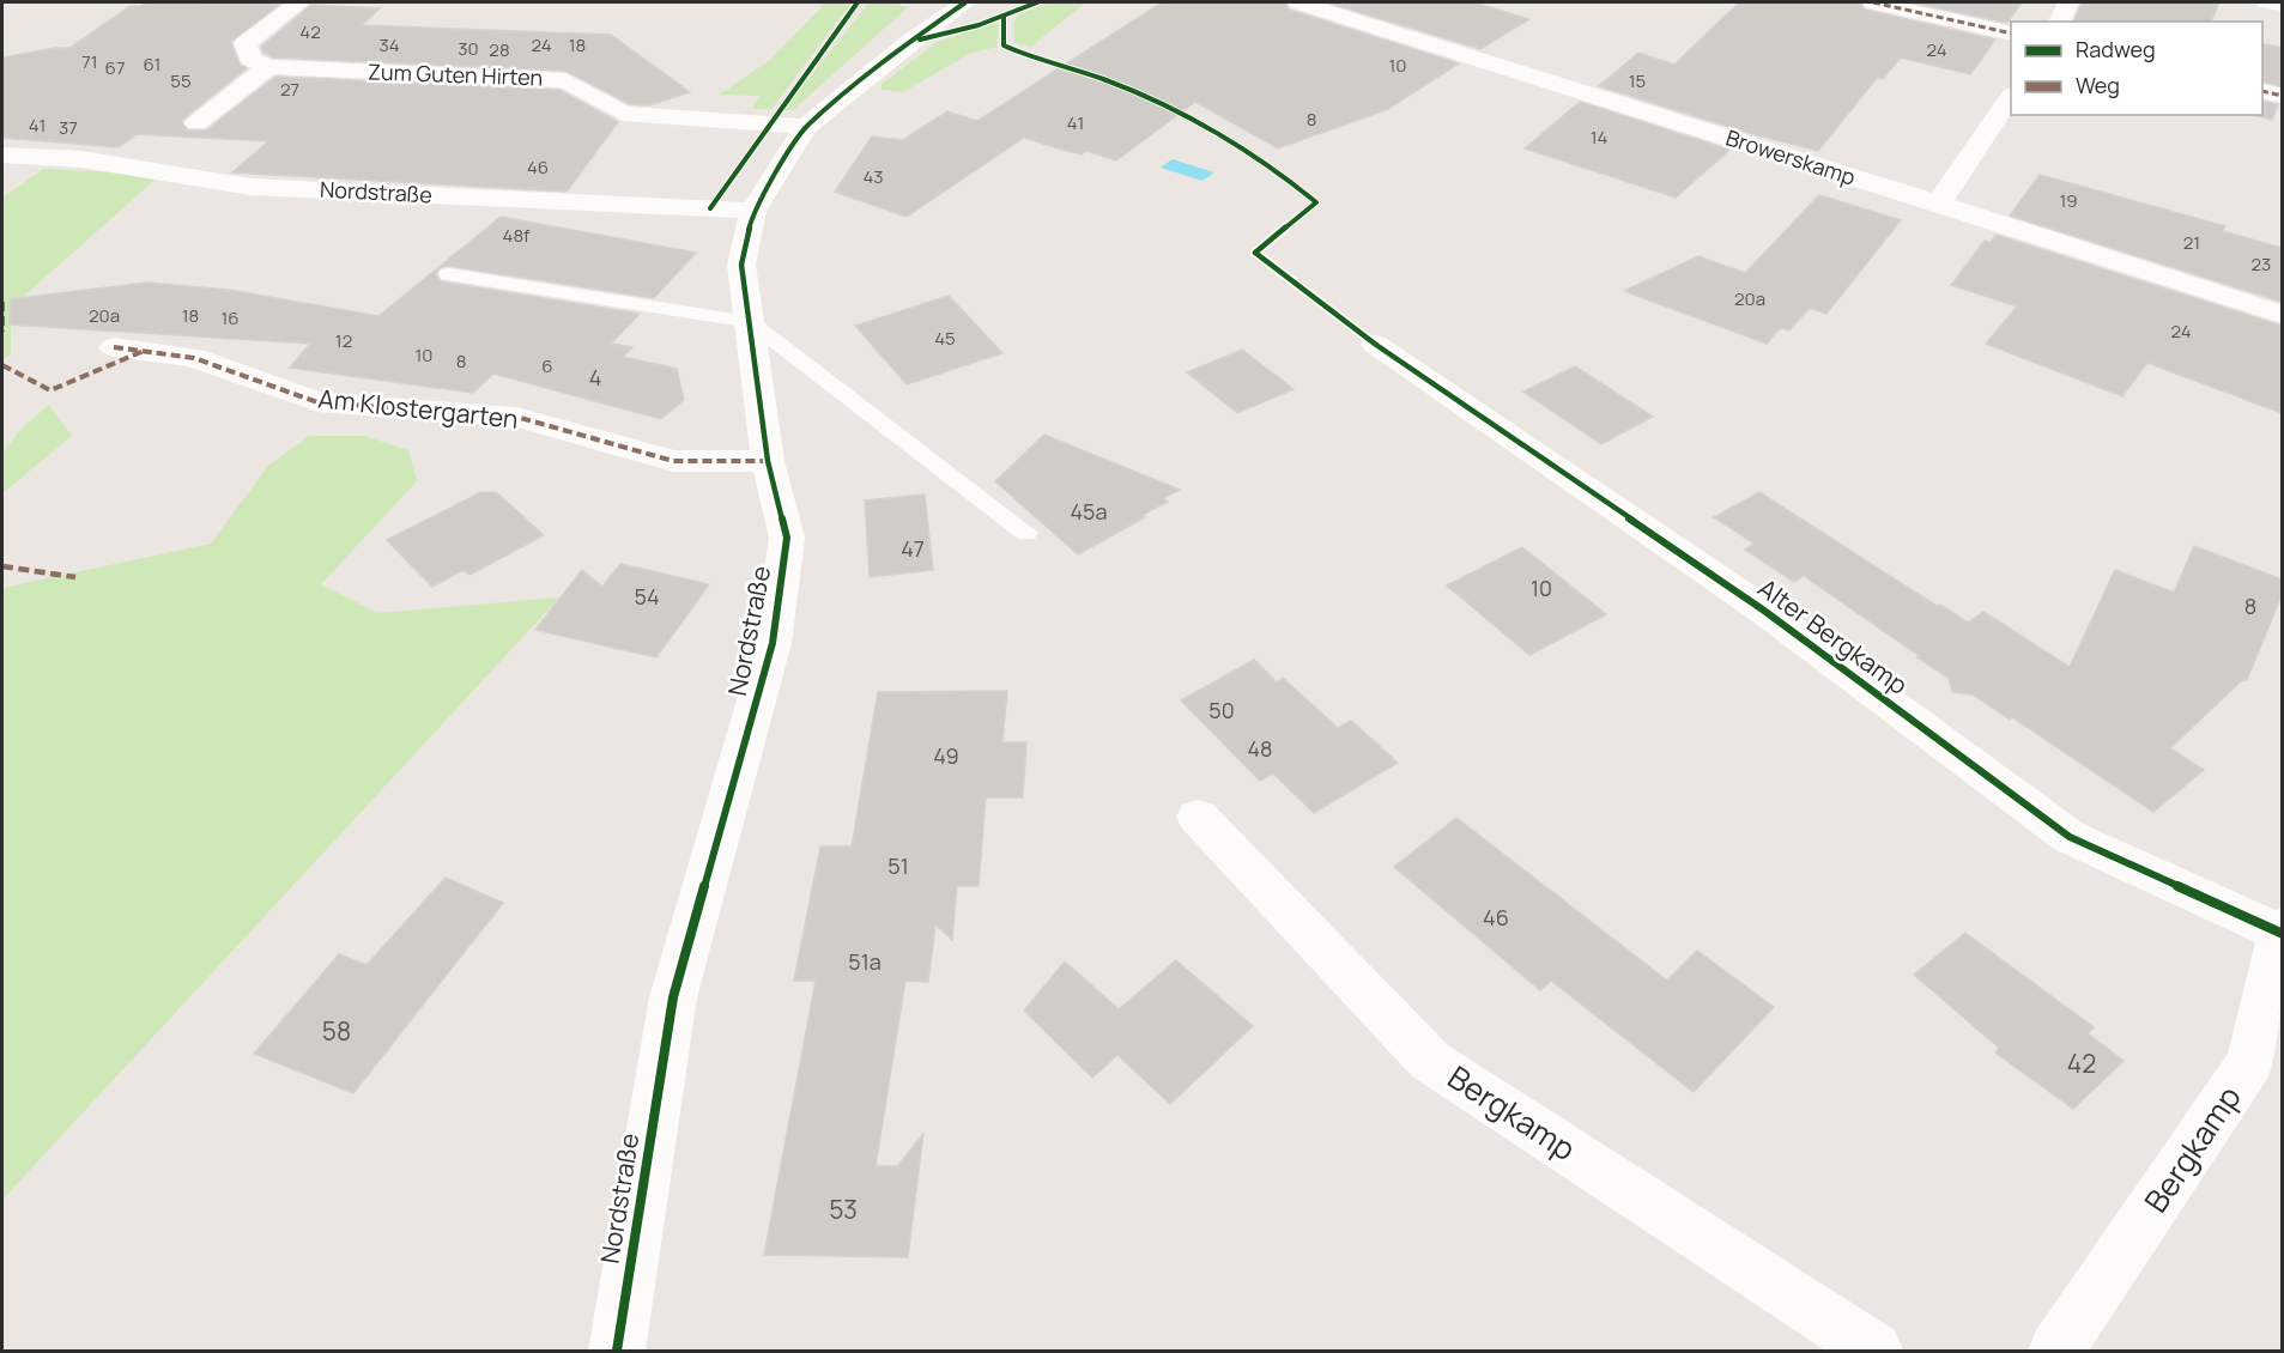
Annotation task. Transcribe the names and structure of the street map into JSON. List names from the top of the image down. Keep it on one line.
{"streets":{"street":["Zum Guten Hirten","Browerskamp","Nordstraße","Am Klostergarten","Alter Bergkamp","Bergkamp"]},"crossings":[["Zum Guten Hirten","Nordstraße"],["Nordstraße","Am Klostergarten"],["Alter Bergkamp","Bergkamp"]],"house_numbers":["42","34","24","18","30","28","24","71","61","10","67","55","15","27","8","41","41","37","14","46","43","19","48f","21","23","20a","20a","18","16","24","45","12","10","8","6","4","45a","47","10","54","8","50","48","49","51","46","51a","58","42","53"],"legend":["Radweg","Weg"]}
